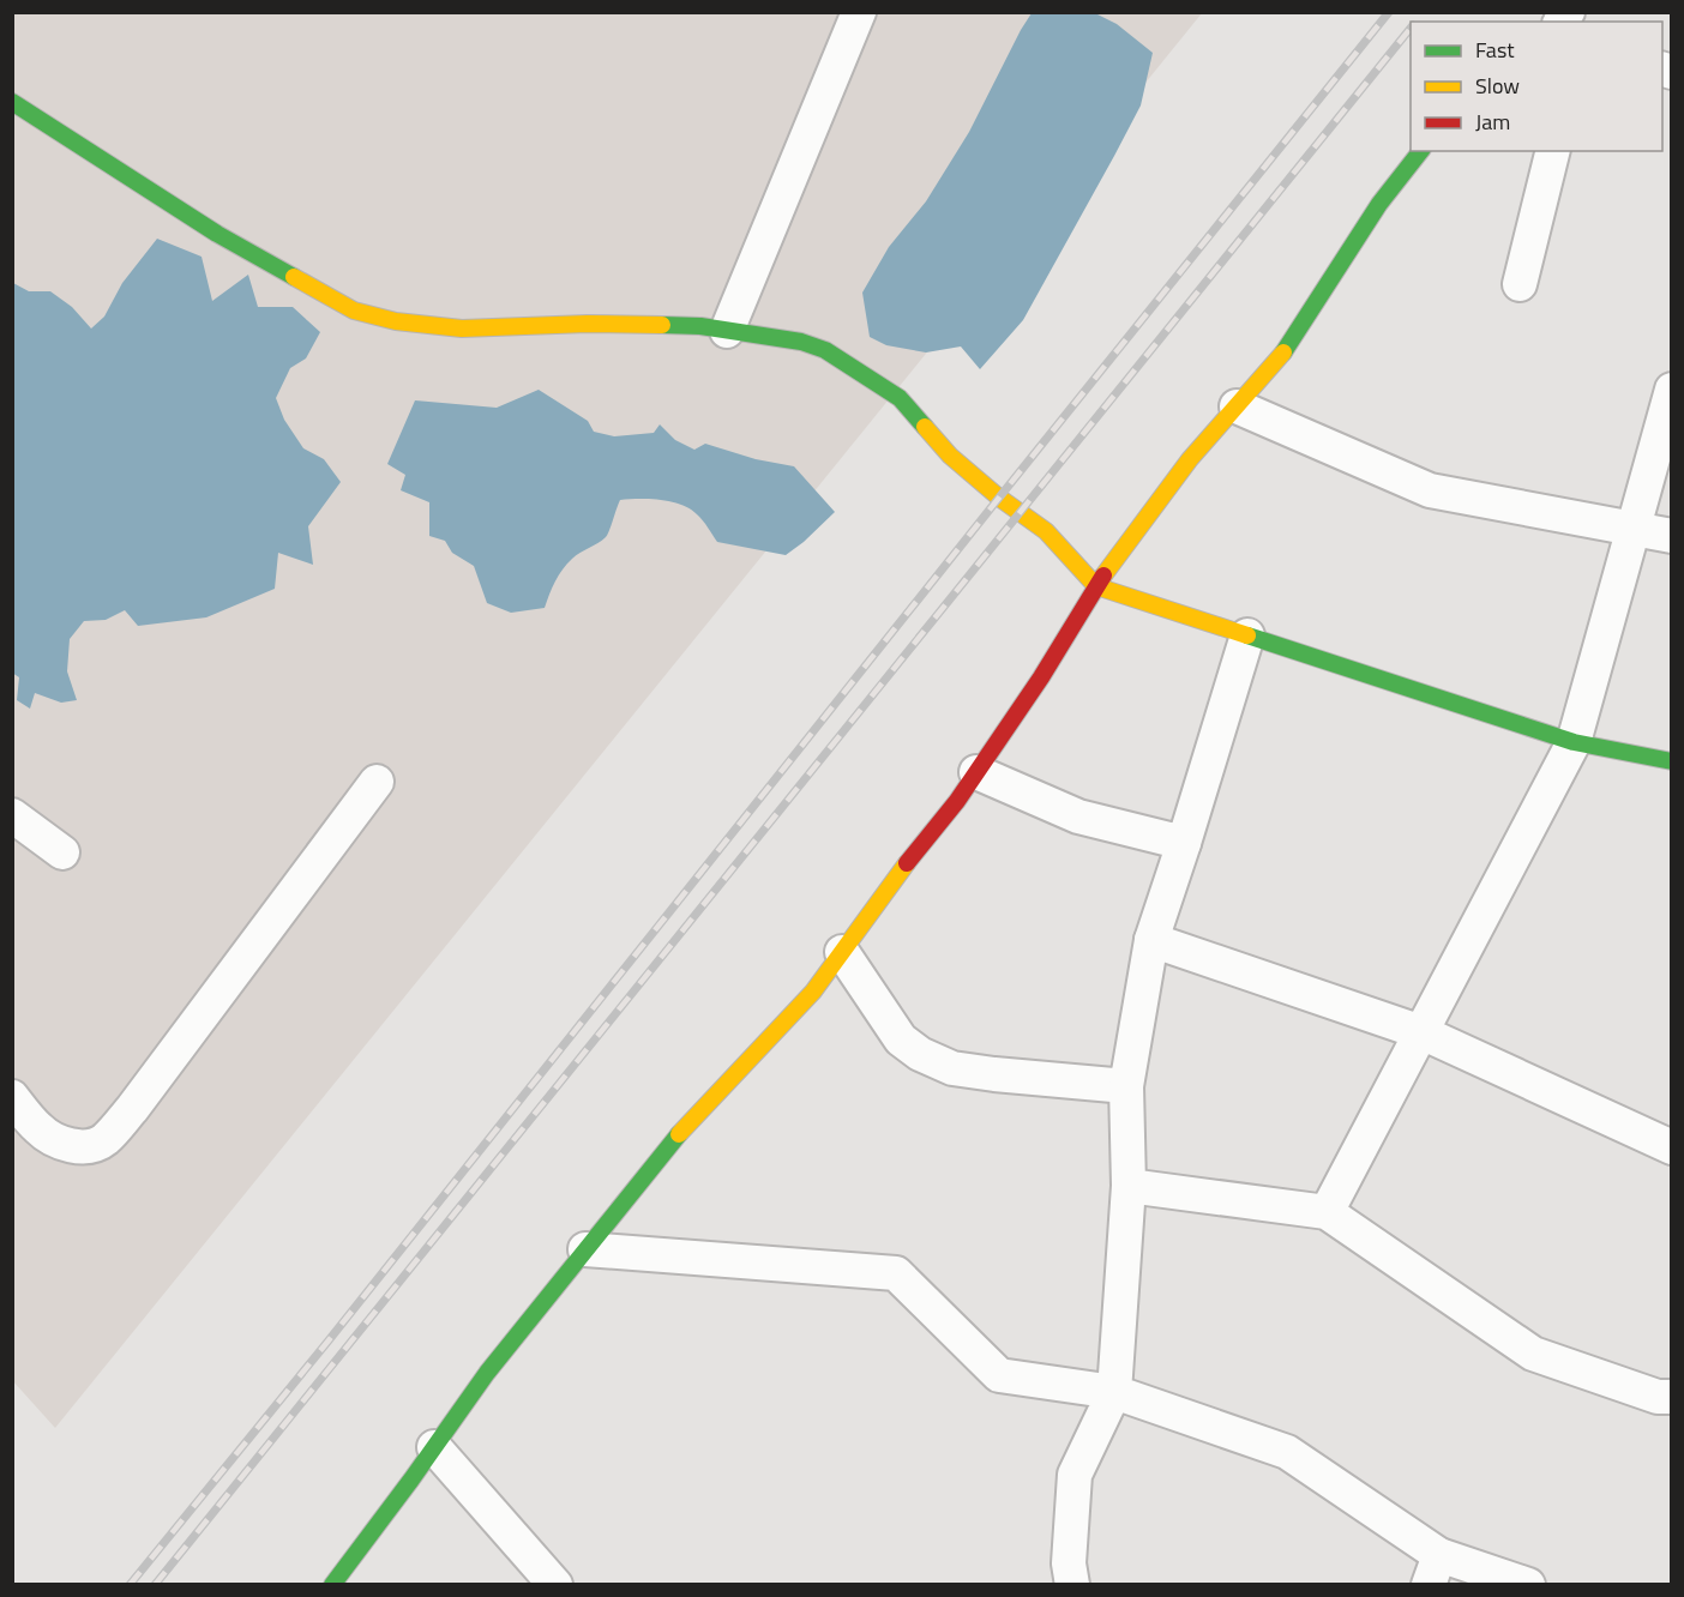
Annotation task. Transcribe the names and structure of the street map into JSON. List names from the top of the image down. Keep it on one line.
{"legend":["Fast","Slow","Jam"]}
